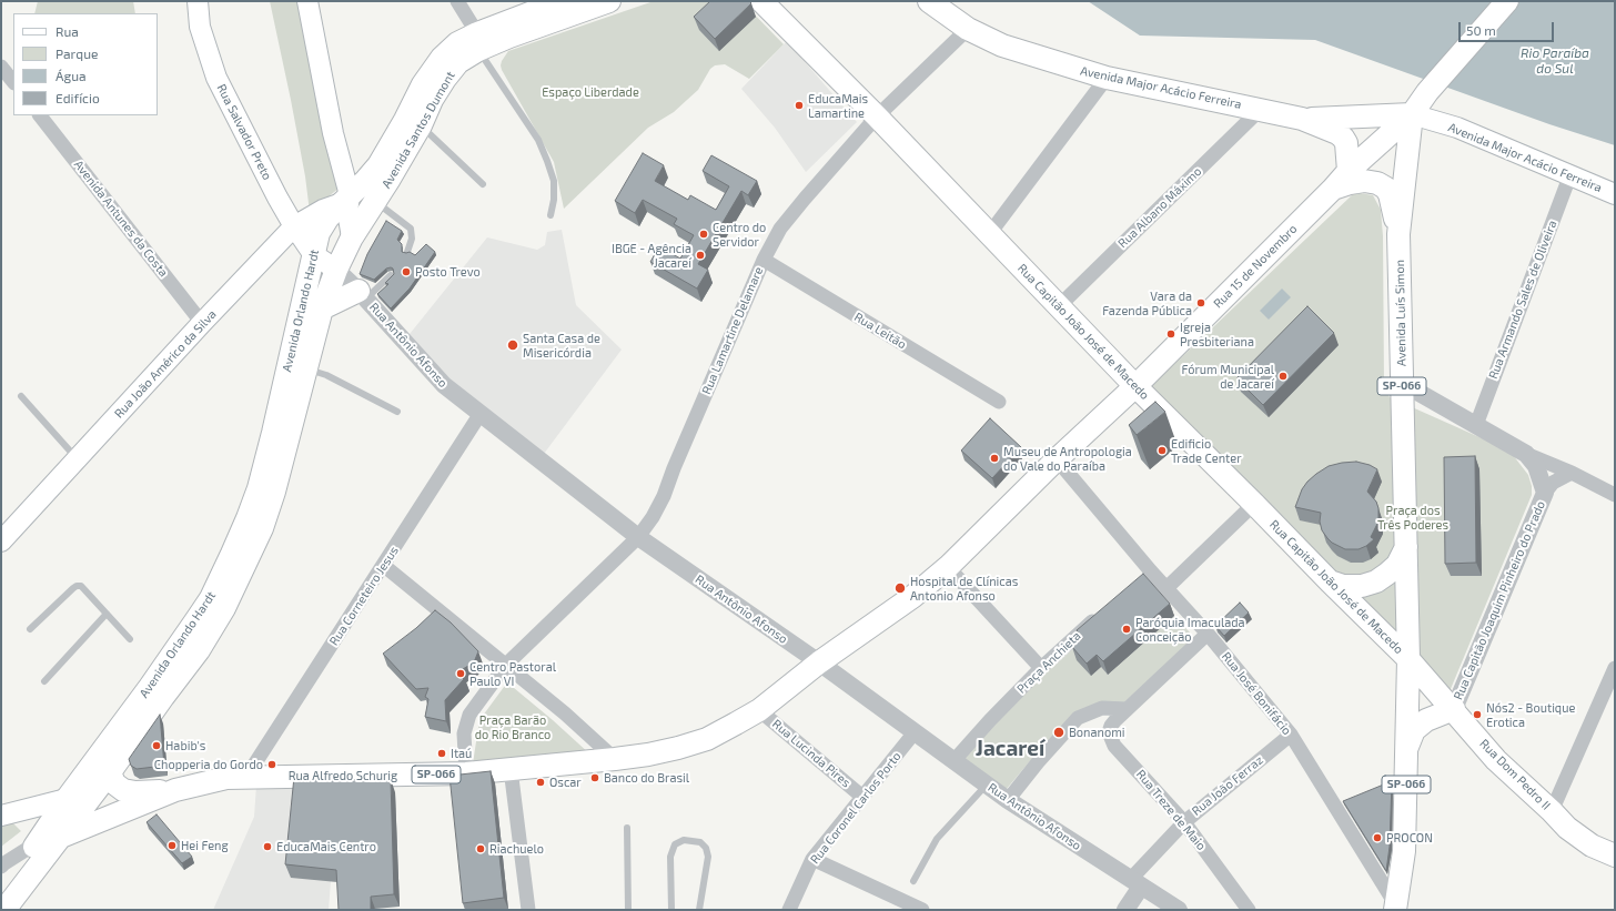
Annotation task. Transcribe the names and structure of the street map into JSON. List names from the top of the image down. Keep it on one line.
{"streets":{"main road":["Avenida Major Acácio Ferreira","Avenida Santos Dumont","Rua Salvador Preto","Rua 15 de Novembro","Avenida Orlando Hardt","Avenida Luís Simon","Rua Capitão João José de Macedo","Rua João Américo da Silva","SP-066","Rua Dom Pedro II","Rua Alfredo Schurig"],"street":["Rua Albano Máximo","Avenida Antunes da Costa","Rua Armando Sales de Oliveira","Rua Lamartine Delamare","Rua Leitão","Rua Antônio Afonso","Rua Corneteiro Jesus","Rua Capitão Joaquim Pinheiro do Prado","Praça Anchieta","Rua José Bonifácio","Rua Lucinda Pires","Rua João Ferraz","Rua Coronel Carlos Porto","Rua Treze de Maio"]},"crossings":[["Avenida Major Acácio Ferreira","Rua Albano Máximo"],["Avenida Major Acácio Ferreira","Rua 15 de Novembro"],["Avenida Major Acácio Ferreira","Rua Armando Sales de Oliveira"],["Avenida Major Acácio Ferreira","Avenida Luís Simon"],["Avenida Major Acácio Ferreira","Rua Lamartine Delamare"],["Avenida Major Acácio Ferreira","SP-066"],["Avenida Santos Dumont","Avenida Orlando Hardt"],["Avenida Santos Dumont","Rua Antônio Afonso"],["Avenida Santos Dumont","Rua João Américo da Silva"],["Rua Salvador Preto","Avenida Orlando Hardt"],["Rua Salvador Preto","Rua João Américo da Silva"],["Rua Albano Máximo","Rua Capitão João José de Macedo"],["Avenida Antunes da Costa","Rua João Américo da Silva"],["Rua 15 de Novembro","Avenida Luís Simon"],["Rua 15 de Novembro","Rua Capitão João José de Macedo"],["Rua 15 de Novembro","Rua Antônio Afonso"],["Rua 15 de Novembro","SP-066"],["Rua 15 de Novembro","Rua José Bonifácio"],["Rua 15 de Novembro","Rua Alfredo Schurig"],["Avenida Orlando Hardt","Rua Antônio Afonso"],["Avenida Orlando Hardt","Rua João Américo da Silva"],["Avenida Orlando Hardt","Rua Alfredo Schurig"],["Avenida Luís Simon","Rua Capitão João José de Macedo"],["Avenida Luís Simon","SP-066"],["Avenida Luís Simon","Rua José Bonifácio"],["Avenida Luís Simon","Rua Dom Pedro II"],["Rua Lamartine Delamare","Rua Leitão"],["Rua Lamartine Delamare","Rua Capitão João José de Macedo"],["Rua Lamartine Delamare","Rua Antônio Afonso"],["Rua Capitão João José de Macedo","Rua Dom Pedro II"],["Rua Antônio Afonso","Rua Corneteiro Jesus"],["Rua Antônio Afonso","Praça Anchieta"],["Rua Antônio Afonso","Rua Alfredo Schurig"],["Rua Antônio Afonso","Rua João Ferraz"],["Rua Antônio Afonso","Rua Coronel Carlos Porto"],["Rua Corneteiro Jesus","Rua Alfredo Schurig"],["Rua Capitão Joaquim Pinheiro do Prado","Rua Dom Pedro II"],["Rua José Bonifácio","Rua João Ferraz"],["Rua Lucinda Pires","Rua Alfredo Schurig"],["Rua Lucinda Pires","Rua Coronel Carlos Porto"],["Rua João Ferraz","Rua Treze de Maio"]],"districts":["Jacareí"],"water":["Rio Paraíba do Sul"],"parks":["Espaço Liberdade","Praça dos Três Poderes","Praça Barão do Rio Branco"],"places":["EducaMais Lamartine","Centro do Servidor","IBGE - Agência Jacareí","Posto Trevo","Vara da Fazenda Pública","Igreja Presbiteriana","Santa Casa de Misericórdia","Fórum Municipal de Jacareí","Edificio Trade Center","Museu de Antropologia do Vale do Paraíba","Hospital de Clínicas Antonio Afonso","Paróquia Imaculada Conceição","Centro Pastoral Paulo VI","Nós2 - Boutique Erotica","Bonanomi","Habib's","Itaú","Chopperia do Gordo","Banco do Brasil","Oscar","PROCON","Hei Feng","EducaMais Centro","Riachuelo"],"legend":["Rua","Parque","Água","Edifício"],"scale_bar":"50 m"}
